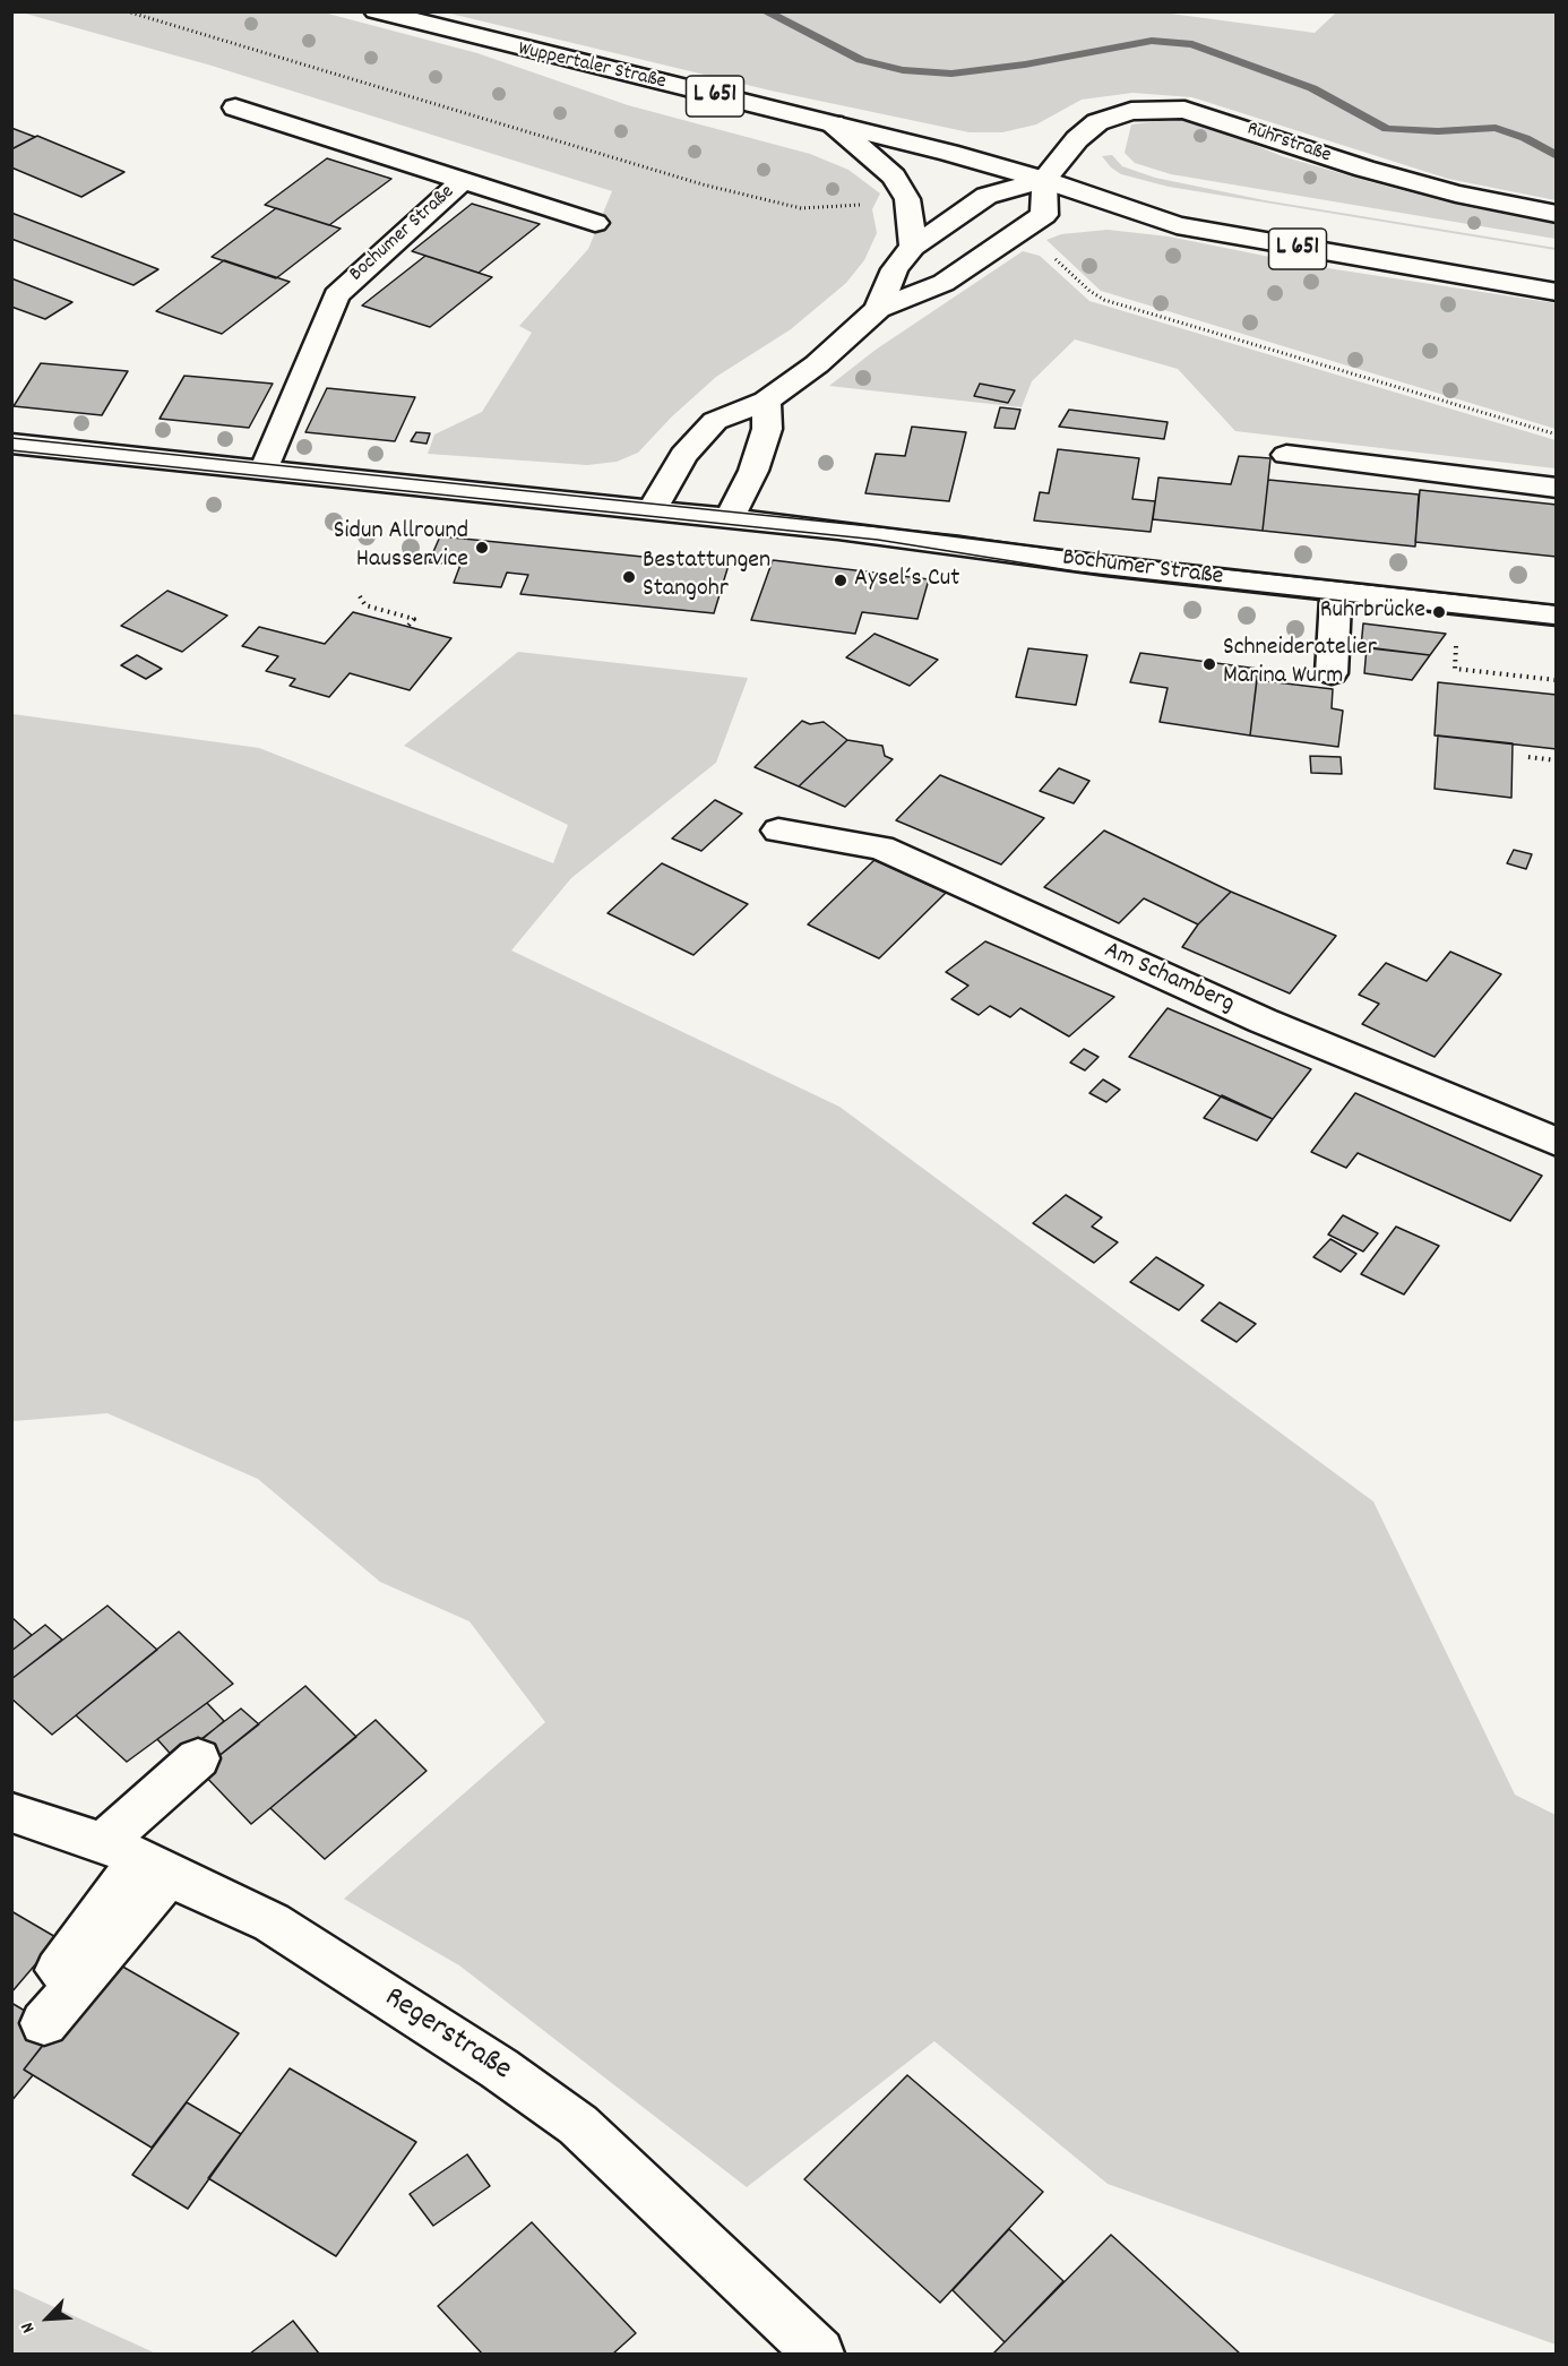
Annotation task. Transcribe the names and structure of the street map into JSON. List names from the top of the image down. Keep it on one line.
{"streets":{"street":["Wuppertaler Straße","L 651","Ruhrstraße","Bochumer Straße","Am Schamberg","Regerstraße"]},"crossings":[["Wuppertaler Straße","L 651"],["Wuppertaler Straße","Ruhrstraße"],["L 651","Ruhrstraße"]],"places":["Sidun Allround Hausservice","Bestattungen Stangohr","Aysel´s Cut","Ruhrbrücke","Schneideratelier Marina Wurm"],"north":"bottom left"}
